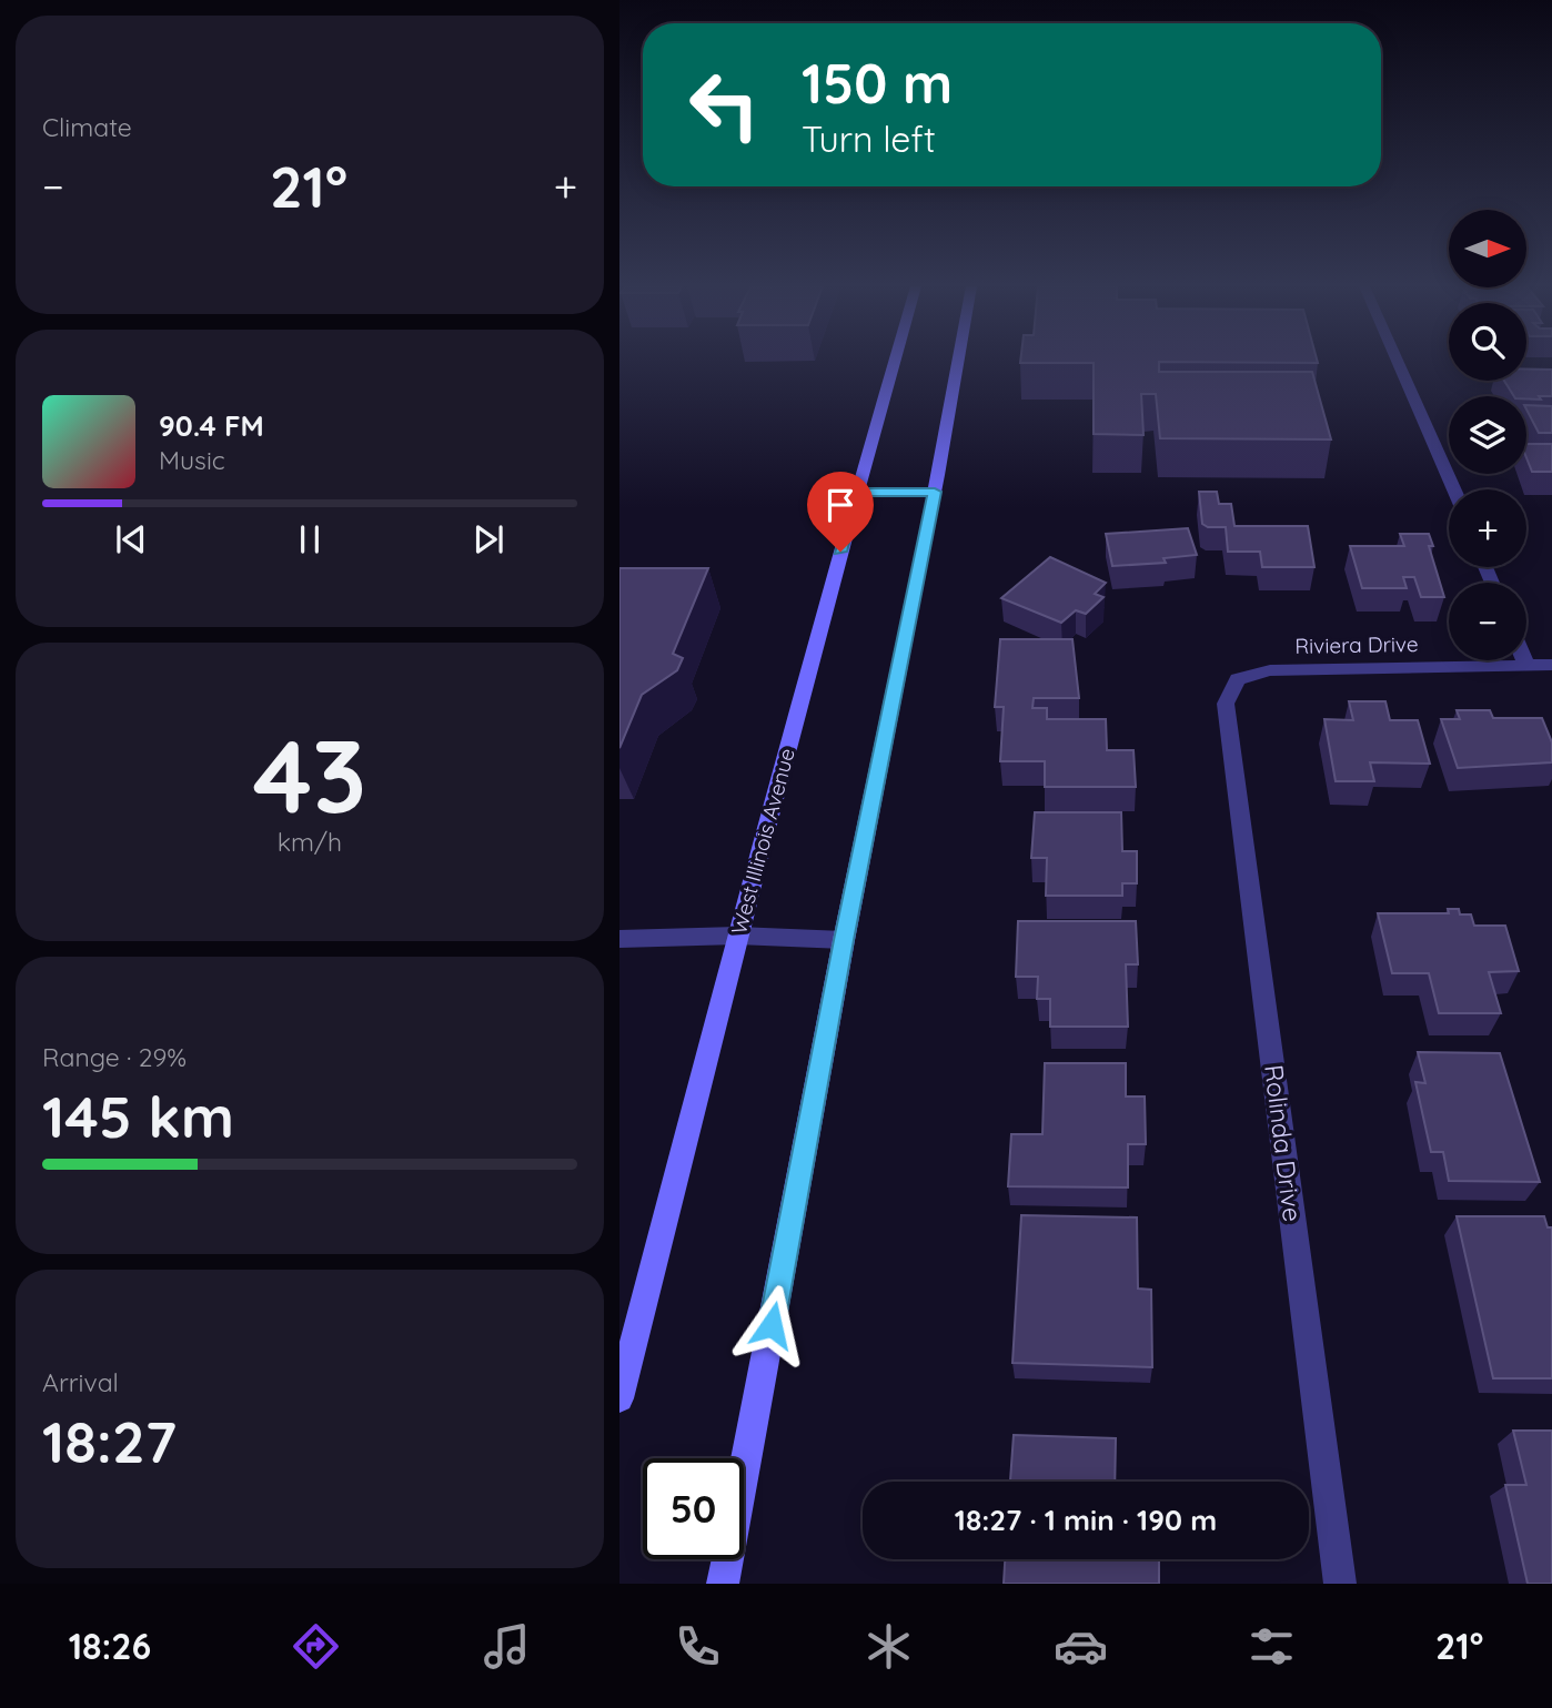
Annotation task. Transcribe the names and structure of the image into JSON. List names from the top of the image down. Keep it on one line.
{"streets":{"main road":["West Illinois Avenue"],"street":["Riviera Drive","Rolinda Drive"]},"crossings":[["Riviera Drive","Rolinda Drive"]],"north":"right","page":{"tile":["Climate",["43","km/h"],["Range · 29%","145 km"],["Arrival","18:27"]],"turn":["150 m","Turn left"],"heat":["−","21°","+"],"map_buttons":["+","−"],"song":["90.4 FM","Music"],"limit":"50","trip":"18:27 · 1 min · 190 m","tabs":["18:26","21°"]}}
